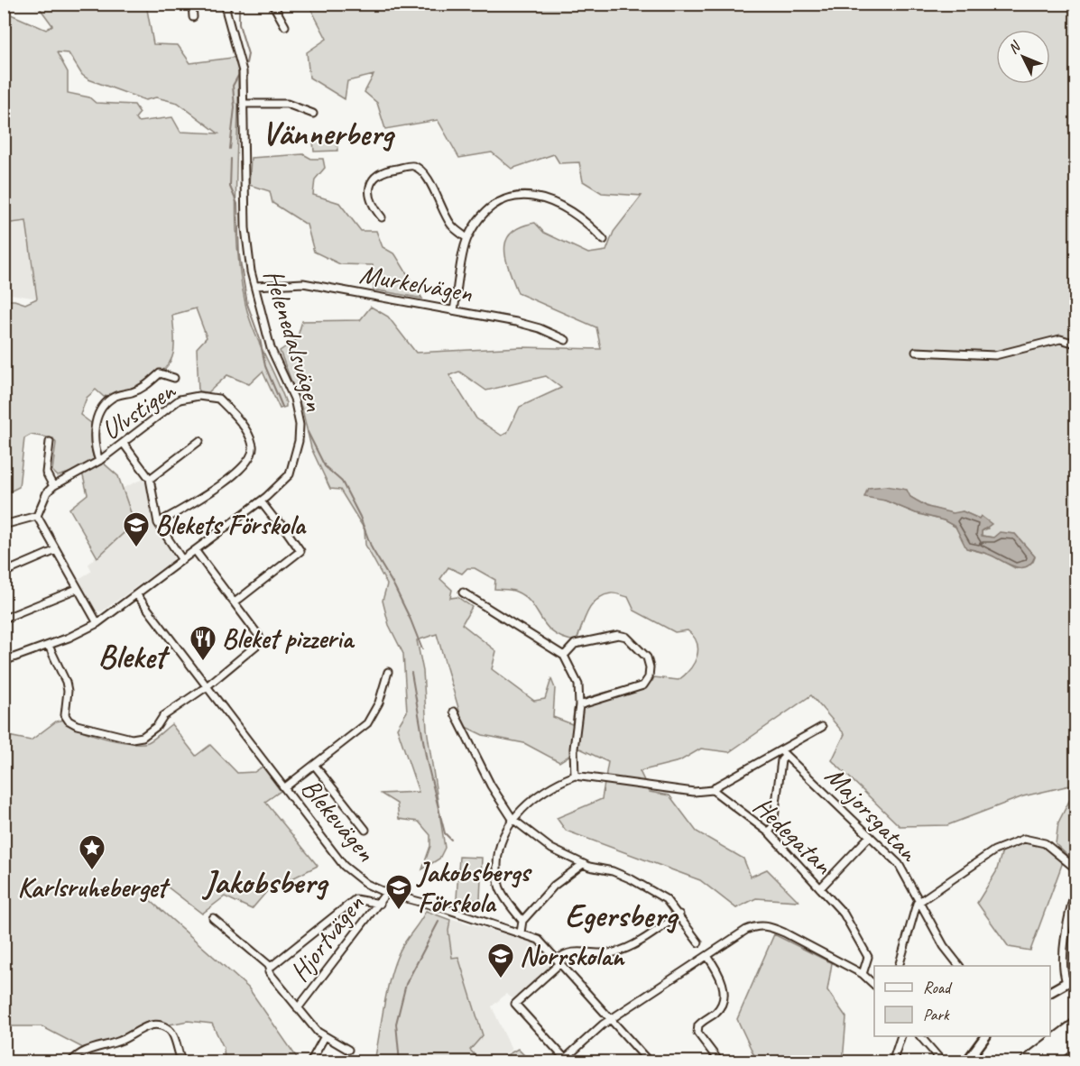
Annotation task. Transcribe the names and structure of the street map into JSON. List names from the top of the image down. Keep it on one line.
{"streets":{"street":["Murkelvägen","Helenedalsvägen","Ulvstigen","Majorsgatan","Blekevägen","Hedegatan","Hjortvägen"]},"crossings":[["Murkelvägen","Helenedalsvägen"],["Helenedalsvägen","Blekevägen"],["Blekevägen","Hjortvägen"]],"districts":["Vännerberg","Bleket","Jakobsberg","Egersberg"],"places":{"school or university":["Blekets Förskola","Jakobsbergs Förskola","Norrskolan"],"restaurant":["Bleket pizzeria"],"place":["Karlsruheberget"]},"legend":["Road","Park"],"north":"top left"}
